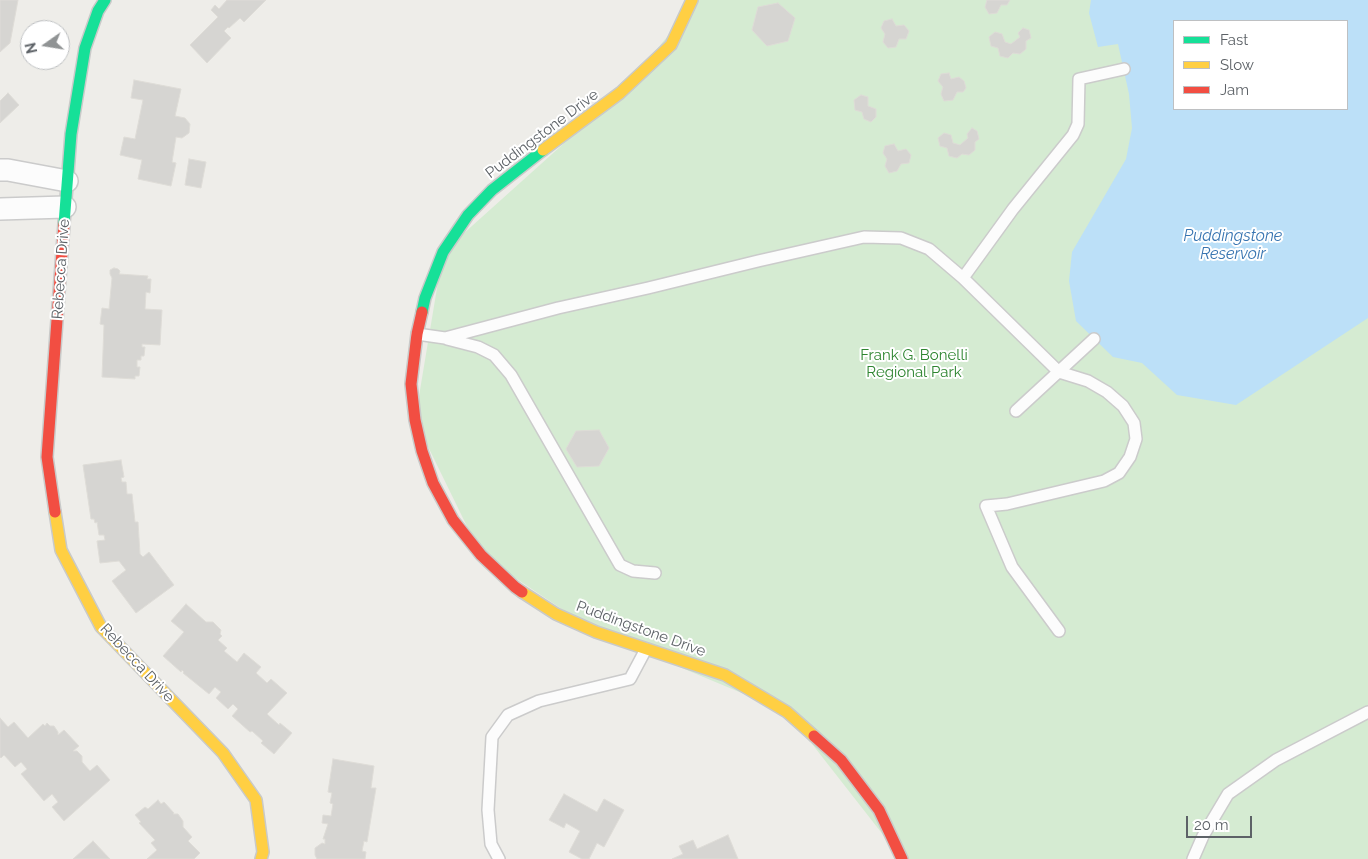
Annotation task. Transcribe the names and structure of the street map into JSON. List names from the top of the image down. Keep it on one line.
{"streets":{"street":["Puddingstone Drive","Rebecca Drive"]},"water":["Puddingstone Reservoir"],"parks":["Frank G. Bonelli Regional Park"],"legend":["Fast","Slow","Jam"],"scale_bar":"20 m","north":"left"}
